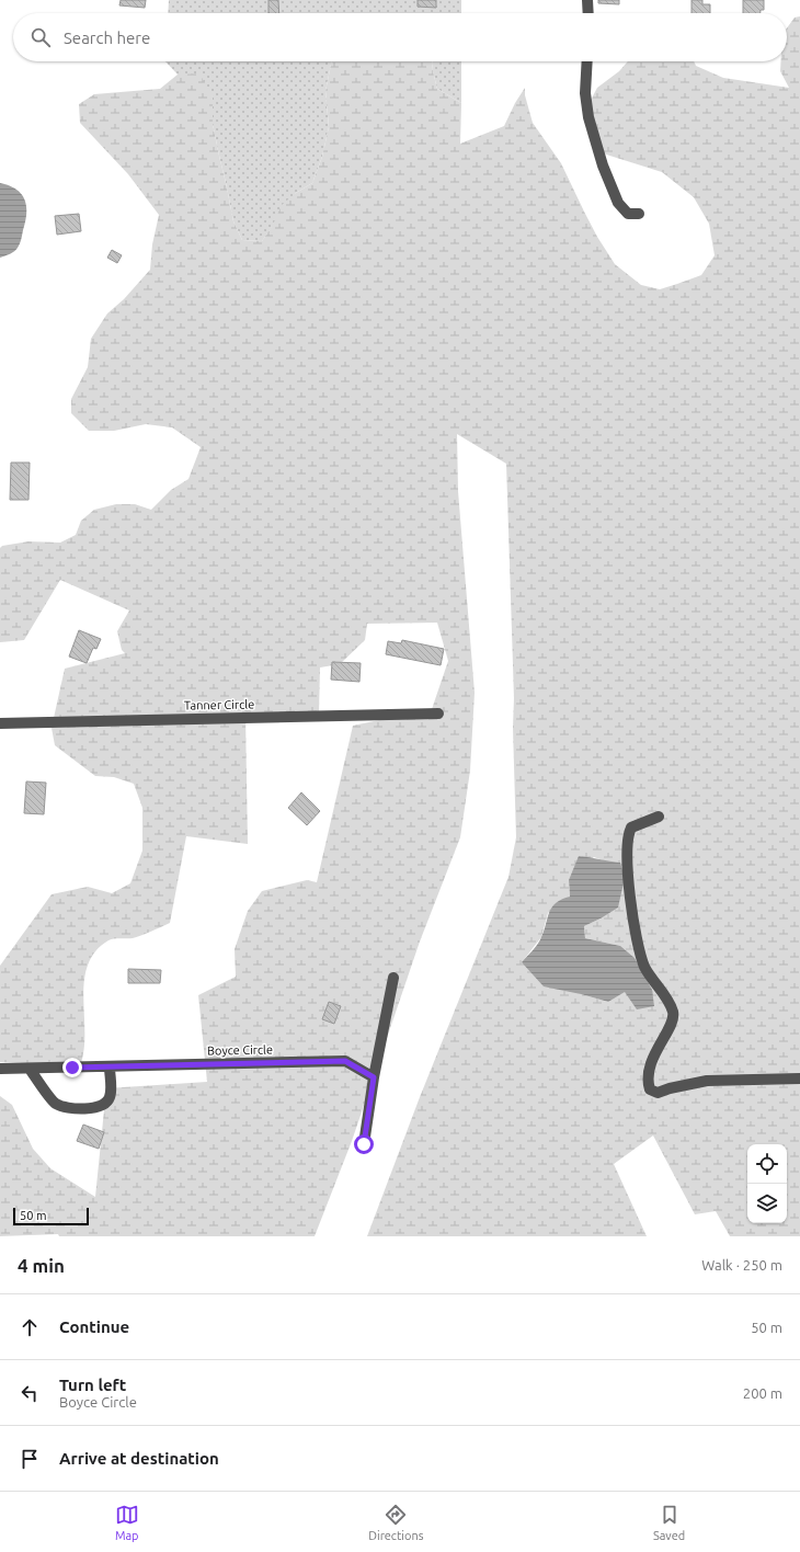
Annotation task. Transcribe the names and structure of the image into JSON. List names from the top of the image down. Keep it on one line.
{"streets":{"street":["Tanner Circle","Boyce Circle"]},"scale_bar":"50 m","page":{"search":"Search here","scale":"50 m","heading":["4 min","Walk · 250 m"],"list":[["Continue","50 m"],["Turn left","Boyce Circle","200 m"],"Arrive at destination"],"nav":["Map","Directions","Saved"]}}
